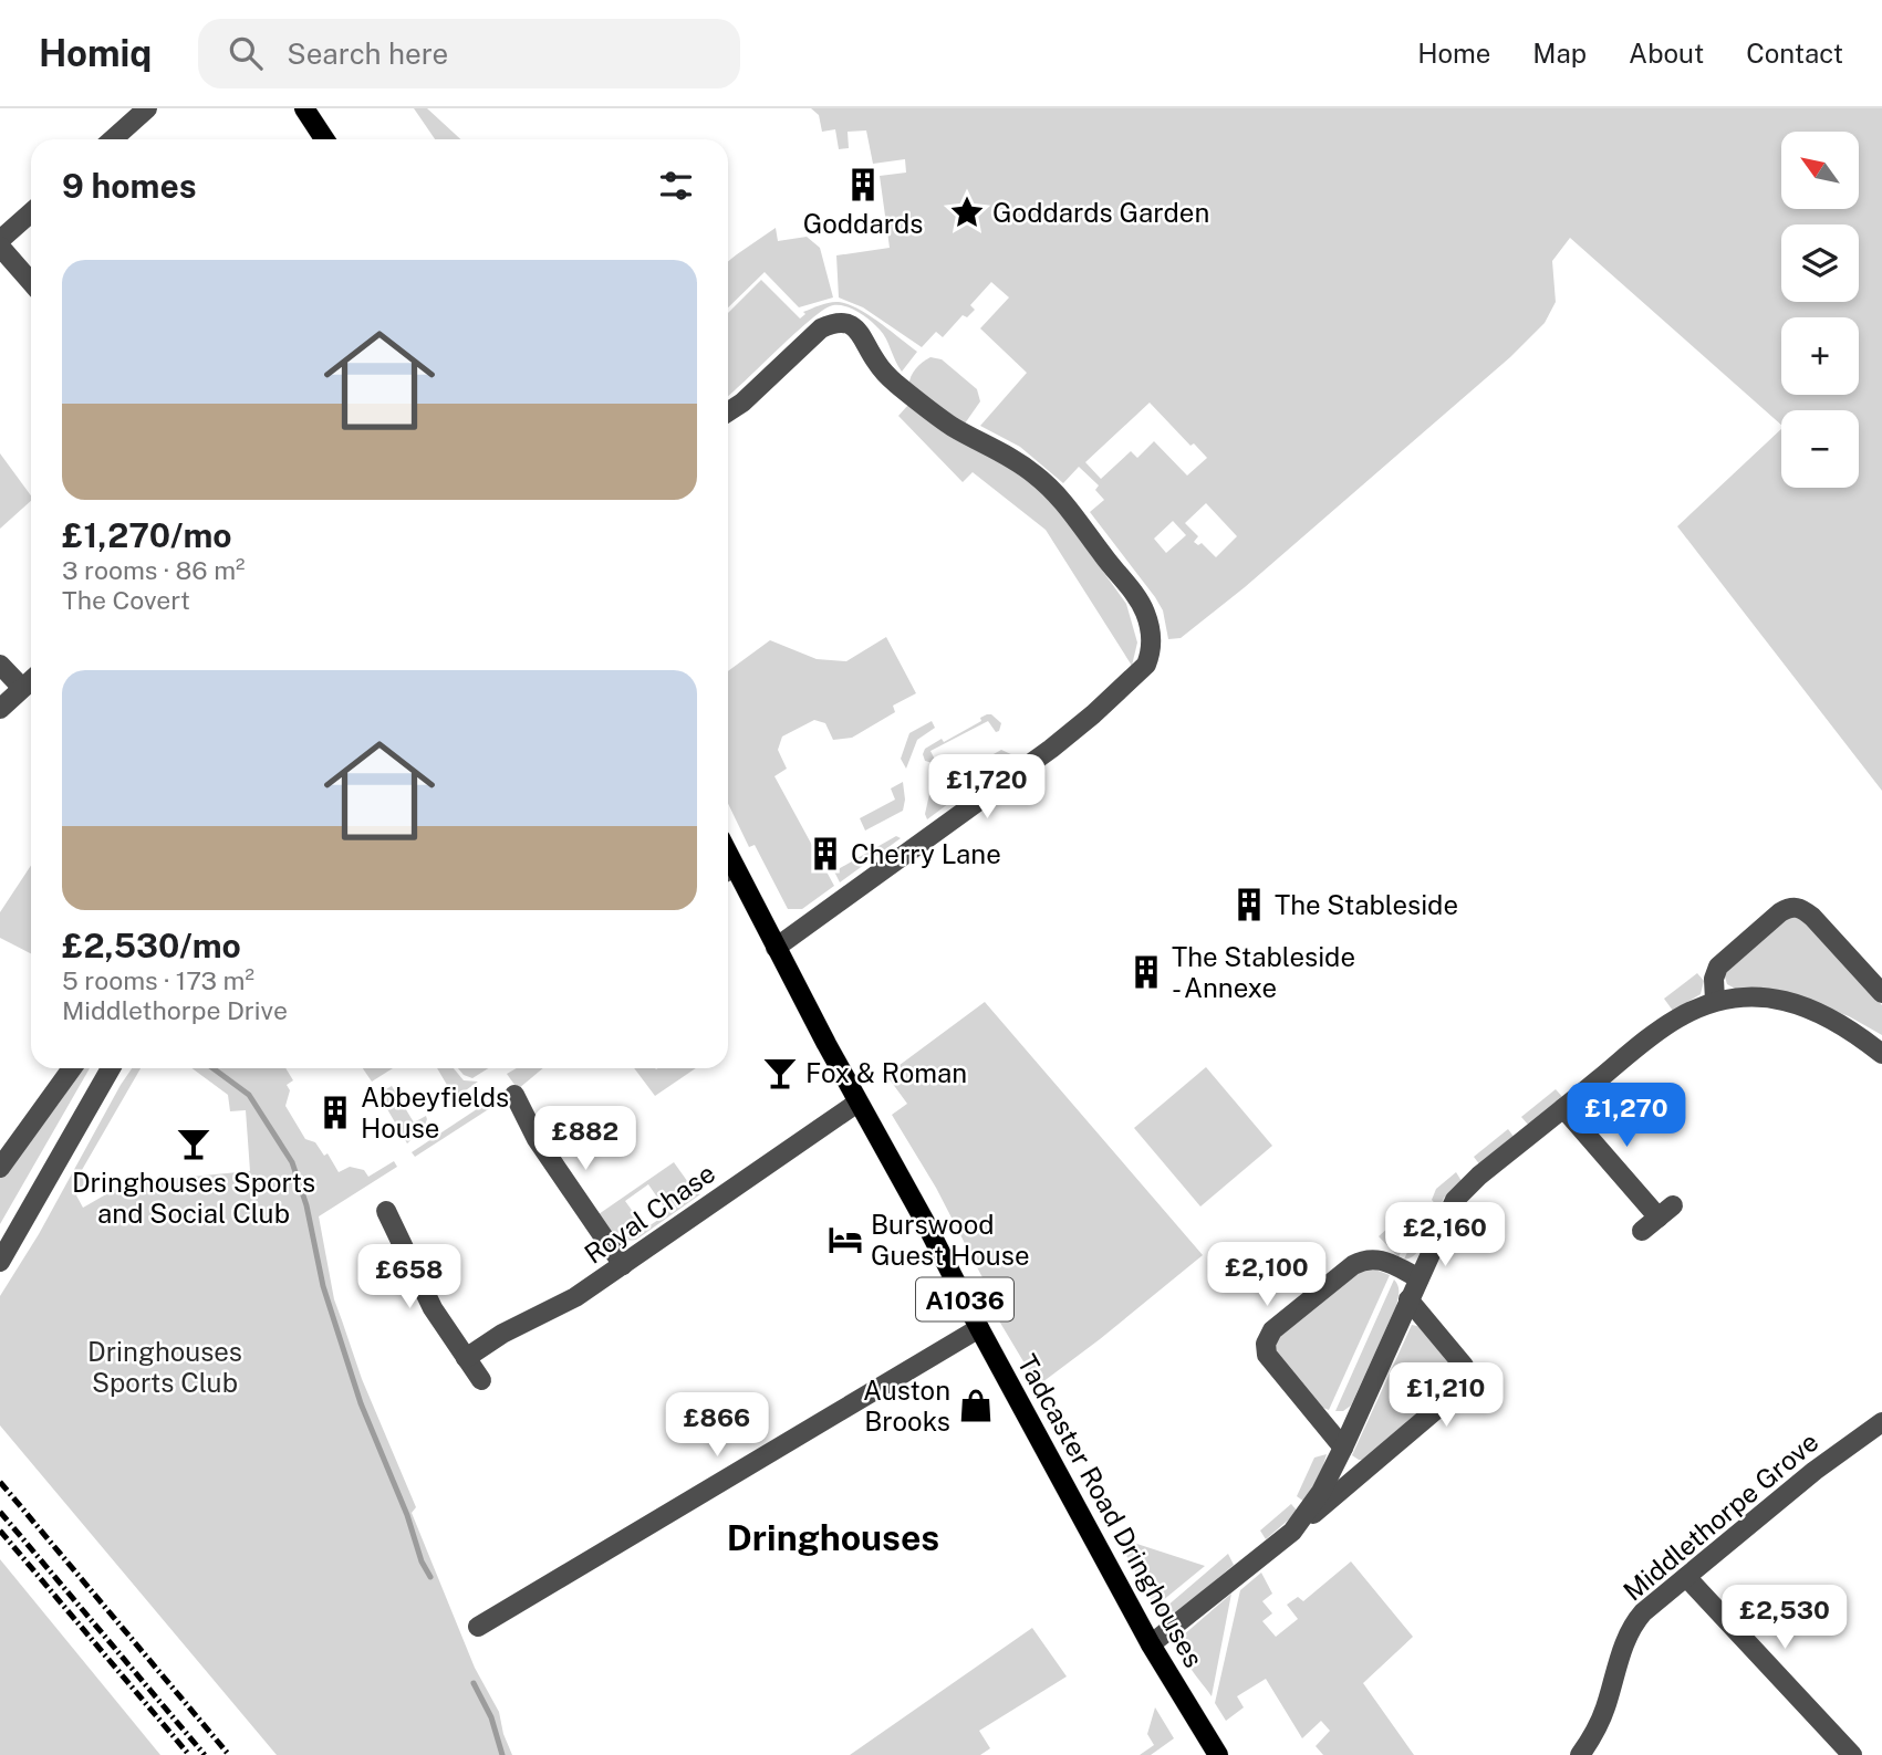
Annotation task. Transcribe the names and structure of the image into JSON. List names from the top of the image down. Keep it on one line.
{"streets":{"main road":["A1036","Tadcaster Road Dringhouses"],"street":["Royal Chase","Middlethorpe Grove"]},"crossings":[["Royal Chase","Tadcaster Road Dringhouses"]],"districts":["Dringhouses"],"parks":["Dringhouses Sports Club"],"places":{"building":["Goddards","Cherry Lane","The Stableside","The Stableside - Annexe","Abbeyfields House"],"place":["Goddards Garden"],"bar":["Fox & Roman","Dringhouses Sports and Social Club"],"hotel":["Burswood Guest House"],"shop":["Auston Brooks"]},"north":"top left","page":{"header":"Homiq","search":"Search here","nav":["Home","Map","About","Contact"],"map_buttons":["+","−"],"heading":"9 homes","list":[{"name":"£1,270/mo","note":"3 rooms · 86 m² · The Covert"},{"name":"£2,530/mo","note":"5 rooms · 173 m² · Middlethorpe Drive"}],"price":["£1,720","£1,270","£882","£2,160","£2,100","£658","£1,210","£866","£2,530"]}}
